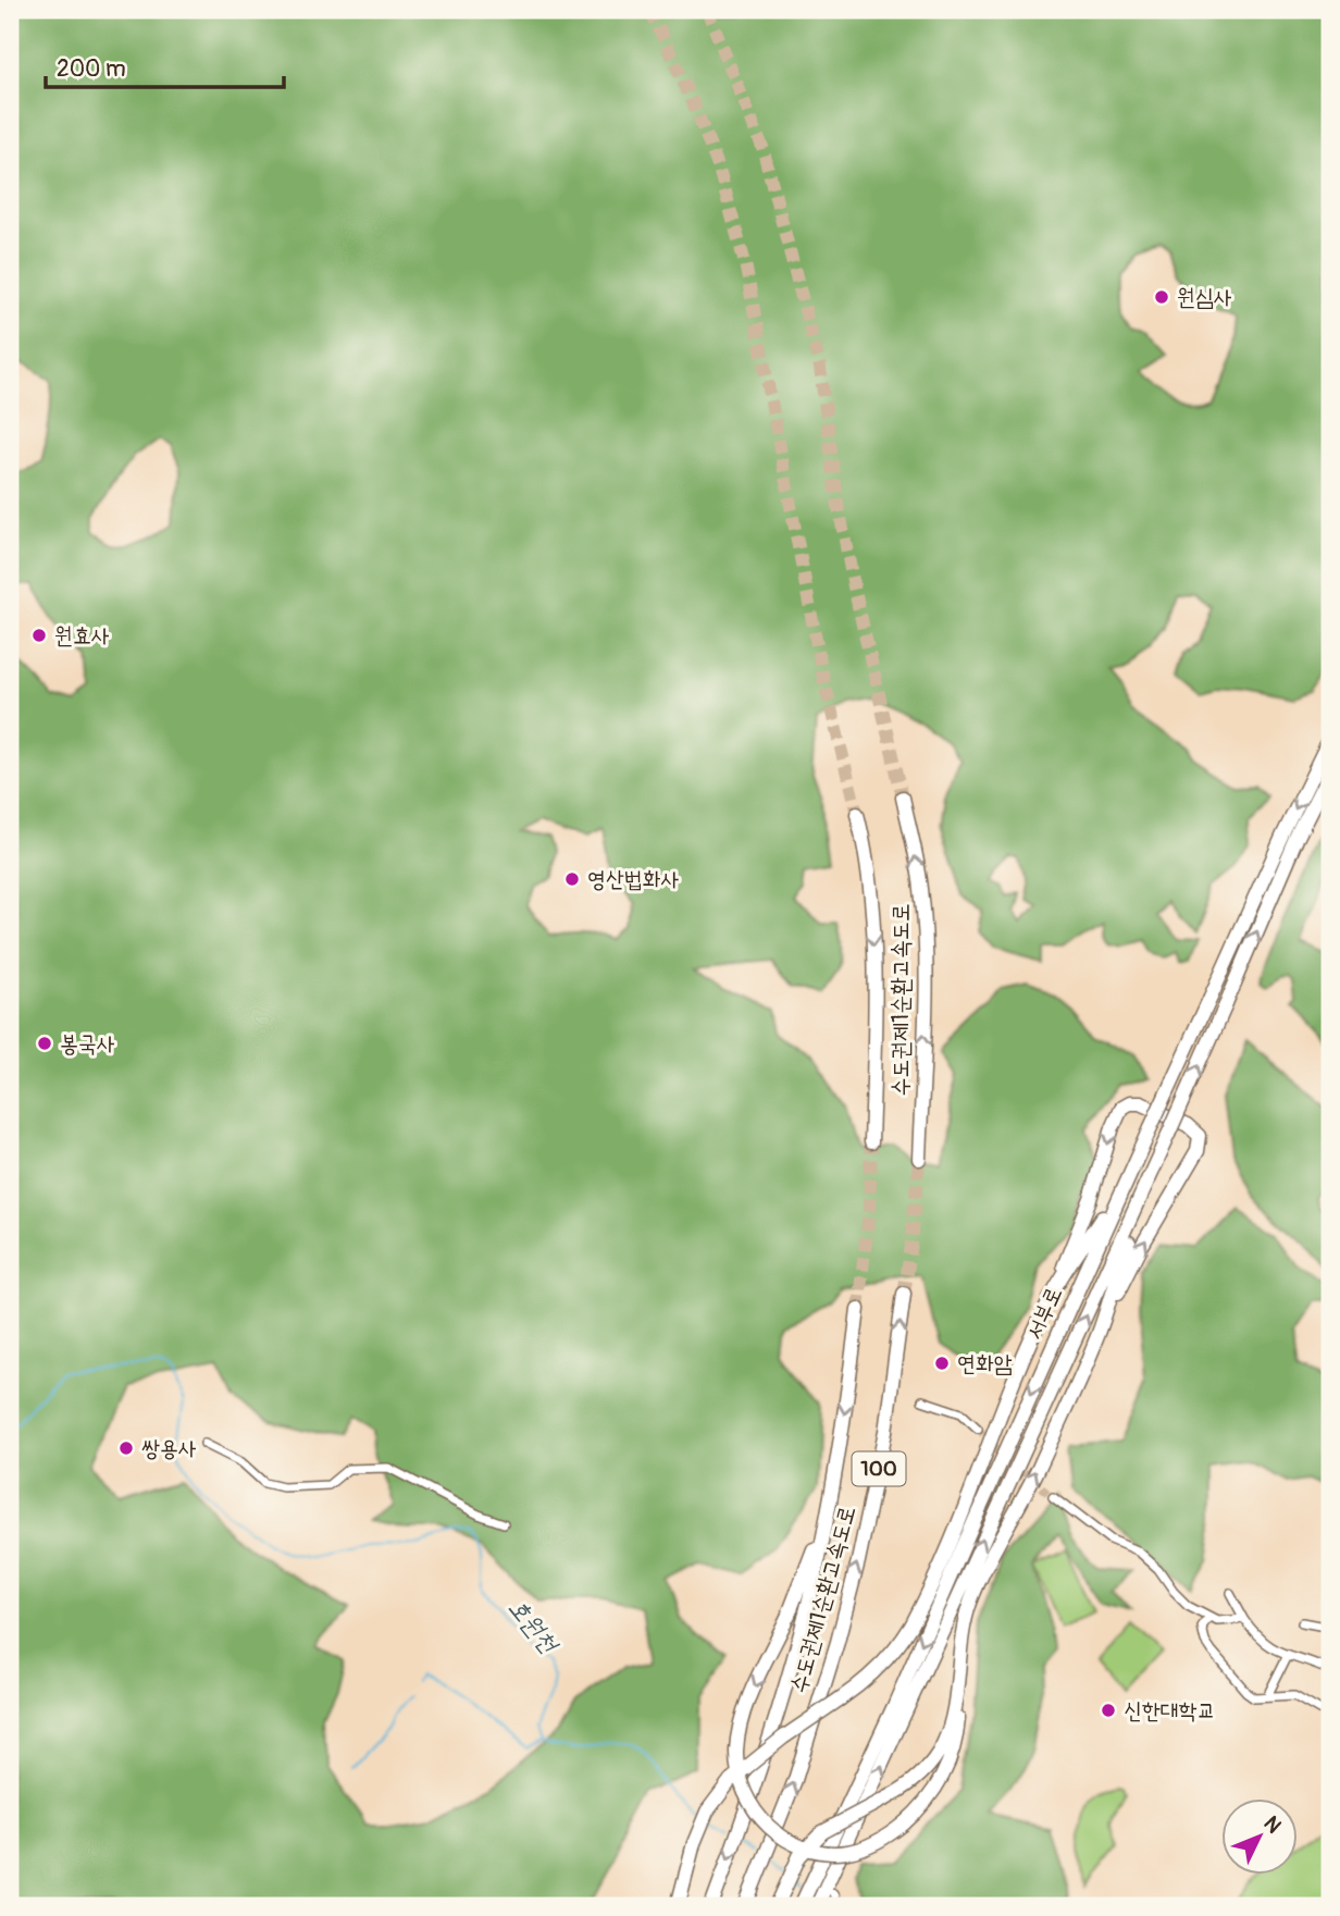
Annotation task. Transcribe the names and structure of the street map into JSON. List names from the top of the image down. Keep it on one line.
{"streets":{"highway":["수도권제1순환고속도로","서부로","100"]},"water":["호원천"],"places":["원심사","원효사","영산법화사","봉국사","연화암","쌍용사","신한대학교"],"scale_bar":"200 m","north":"top right"}
